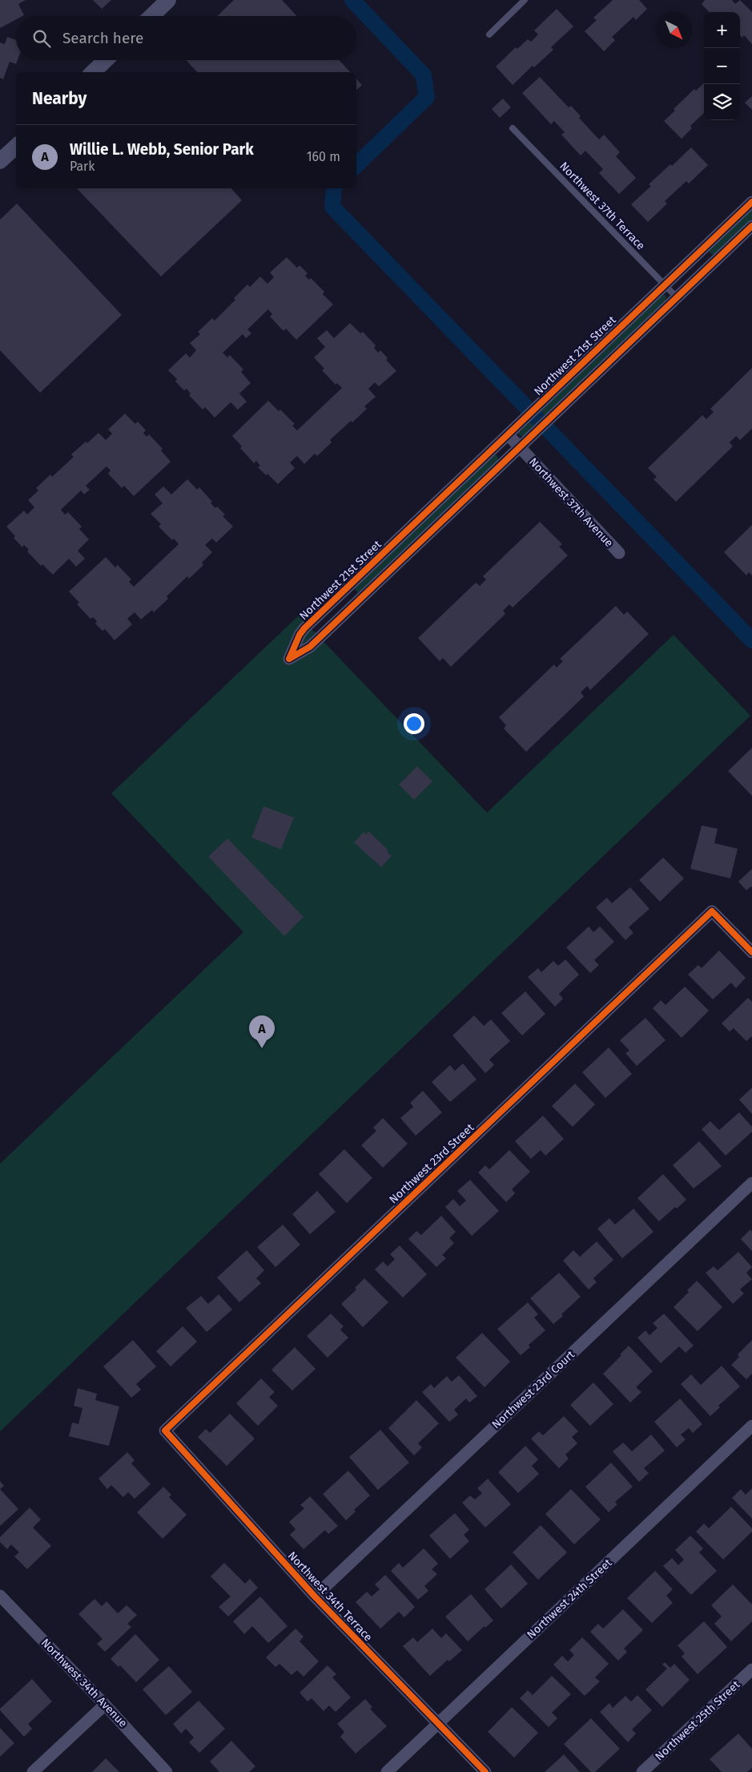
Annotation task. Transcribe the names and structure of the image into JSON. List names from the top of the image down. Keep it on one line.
{"streets":{"street":["Northwest 21st Street","Northwest 37th Avenue","Northwest 23rd Street","Northwest 23rd Court","Northwest 34th Terrace","Northwest 24th Street","Northwest 34th Avenue","Northwest 25th Street"],"lane":["Northwest 37th Terrace"]},"crossings":[["Northwest 37th Terrace","Northwest 21st Street"],["Northwest 21st Street","Northwest 37th Avenue"],["Northwest 23rd Street","Northwest 34th Terrace"],["Northwest 23rd Court","Northwest 34th Terrace"],["Northwest 34th Terrace","Northwest 24th Street"]],"north":"bottom right","page":{"map_buttons":["+","−"],"search":"Search here","heading":"Nearby","list":[{"mark":"A","name":"Willie L. Webb, Senior Park","note":"Park","value":"160 m"}],"pins":"A"}}
